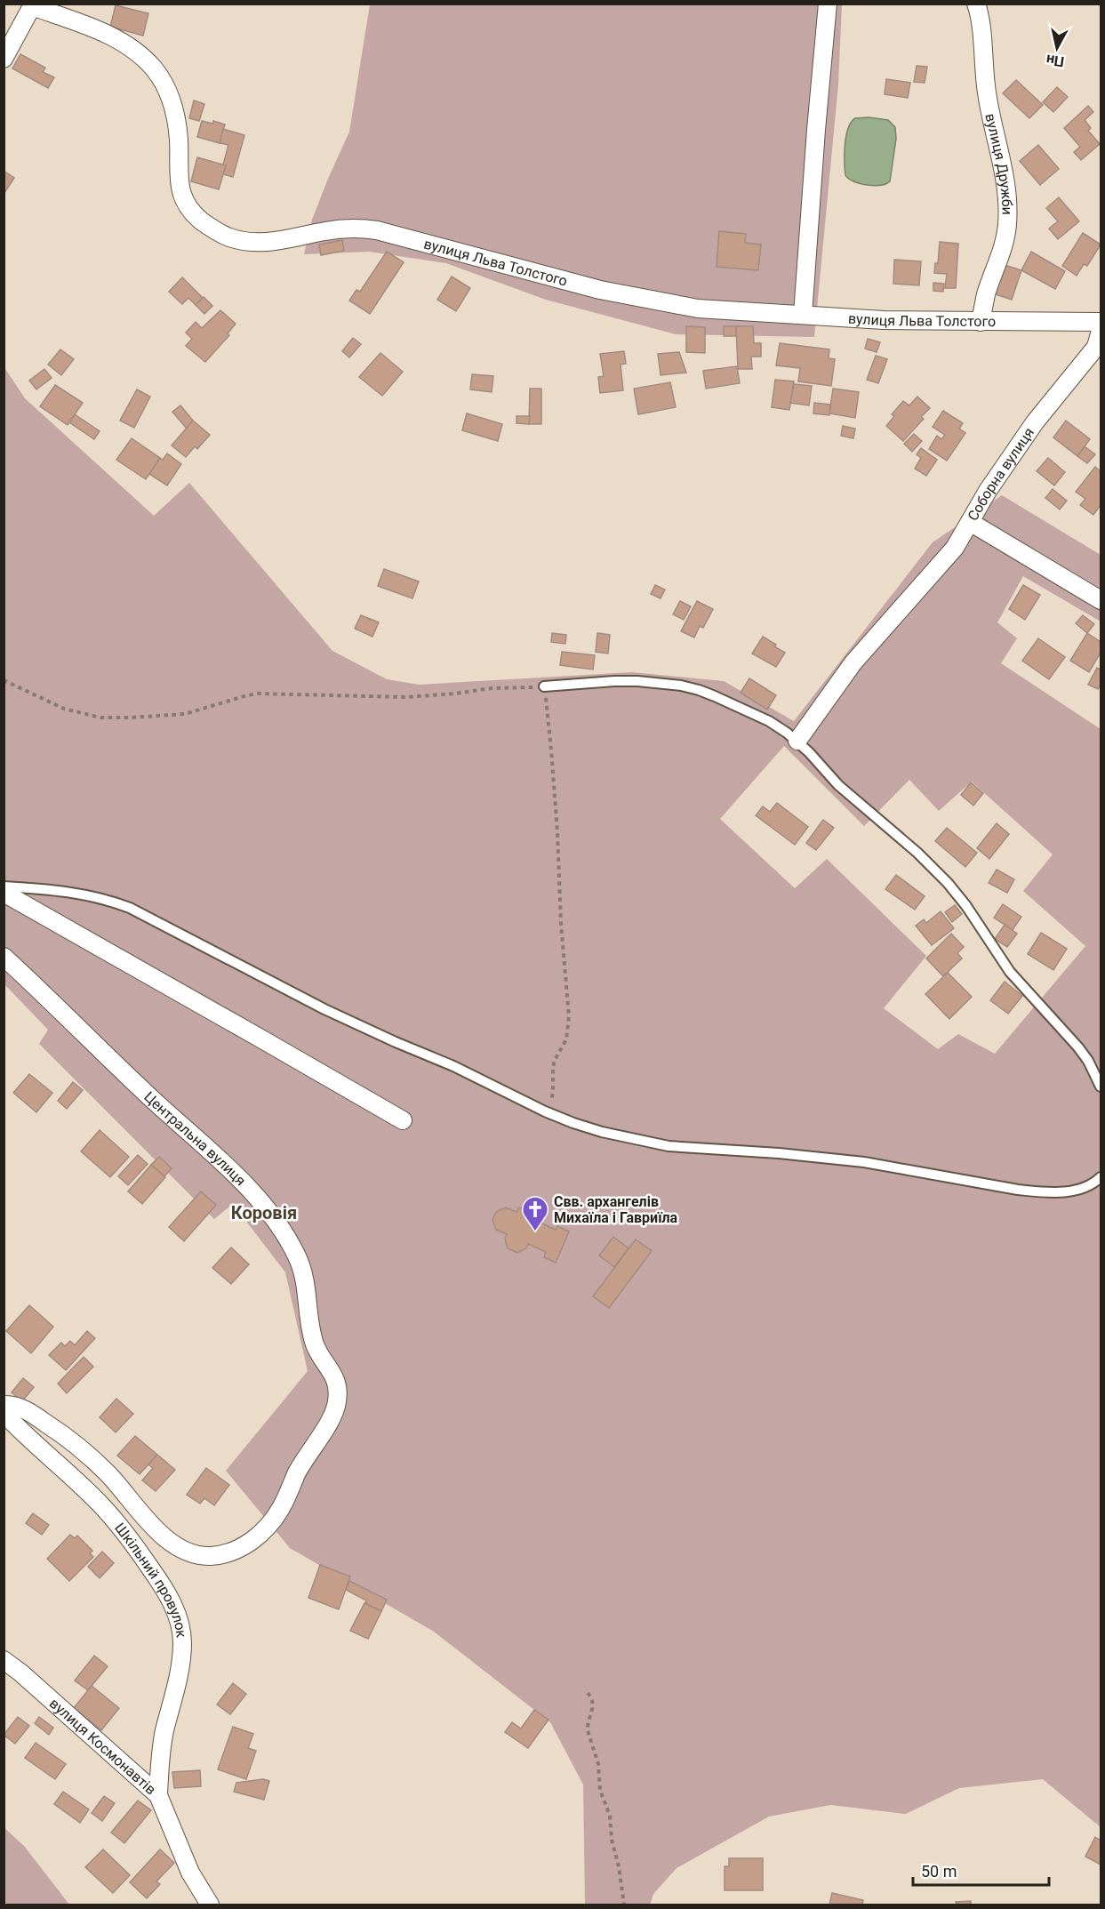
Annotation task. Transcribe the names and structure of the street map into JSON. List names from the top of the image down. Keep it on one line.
{"streets":{"street":["вулиця Дружби","вулиця Льва Толстого","Соборна вулиця","Центральна вулиця","Шкільний провулок","вулиця Космонавтів"]},"crossings":[["вулиця Дружби","вулиця Льва Толстого"],["Шкільний провулок","вулиця Космонавтів"]],"districts":["Коровія"],"places":{"church":["Свв. архангелів Михаїла і Гавриїла"]},"scale_bar":"50 m","north":"bottom"}
